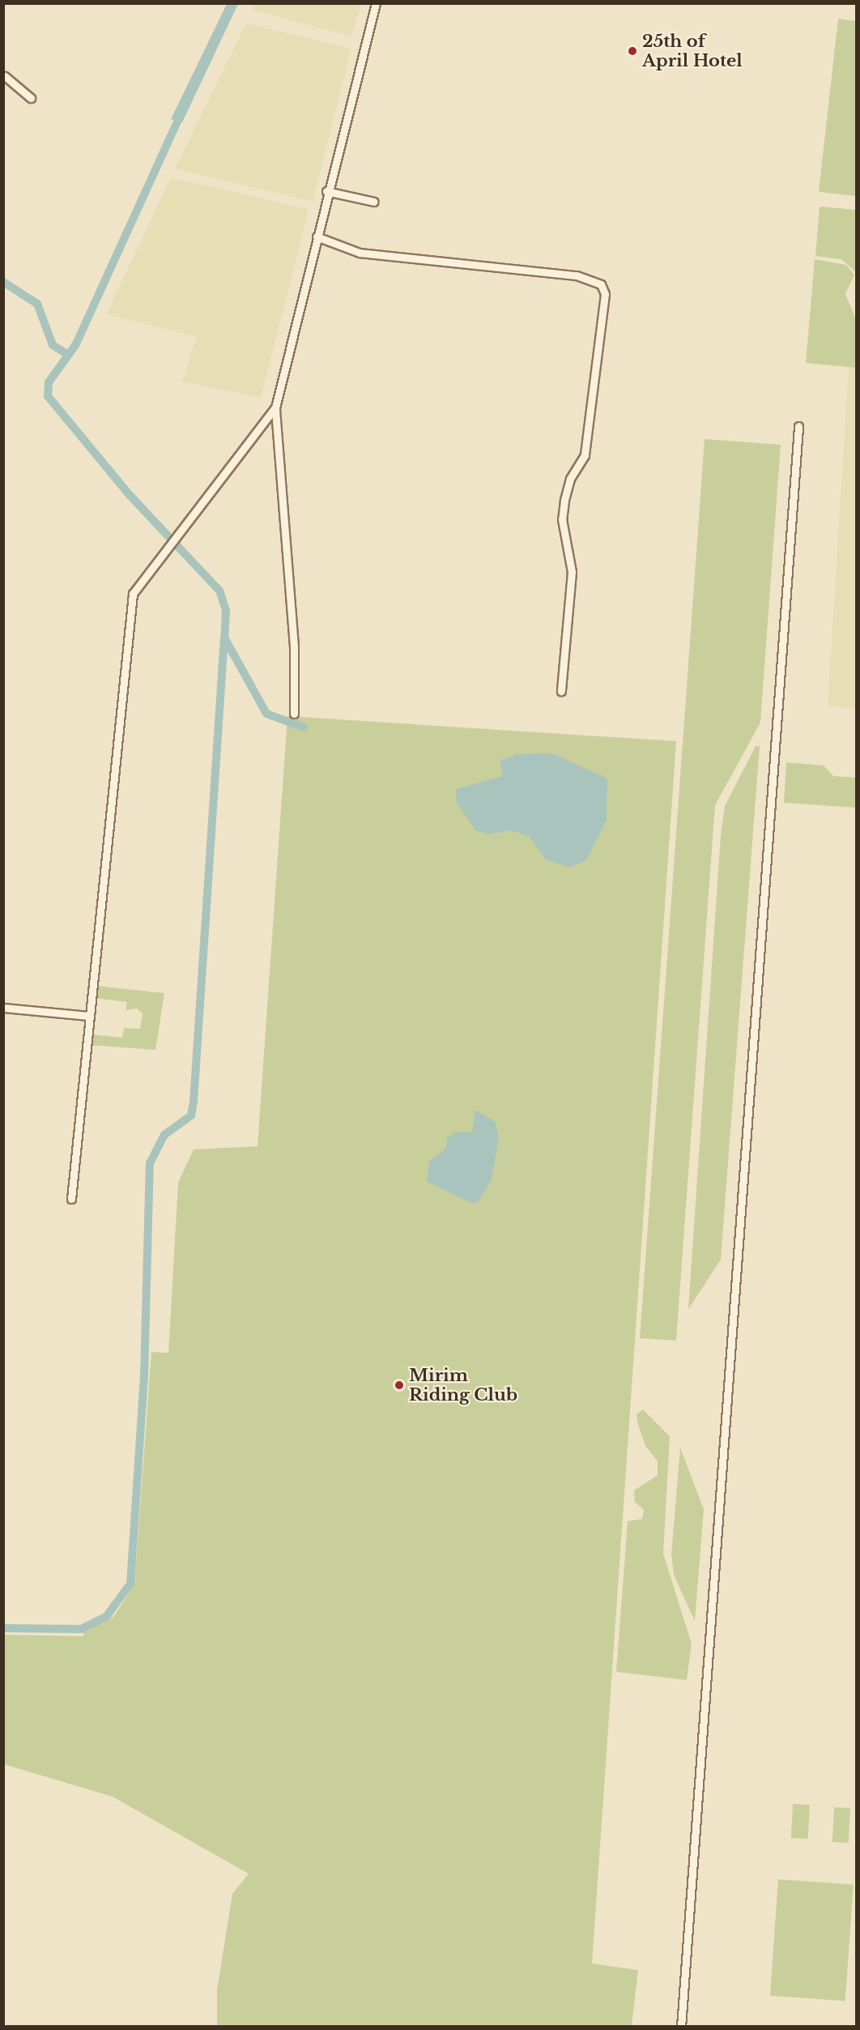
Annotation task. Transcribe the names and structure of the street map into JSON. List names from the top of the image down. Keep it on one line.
{"places":["25th of April Hotel","Mirim Riding Club"]}
